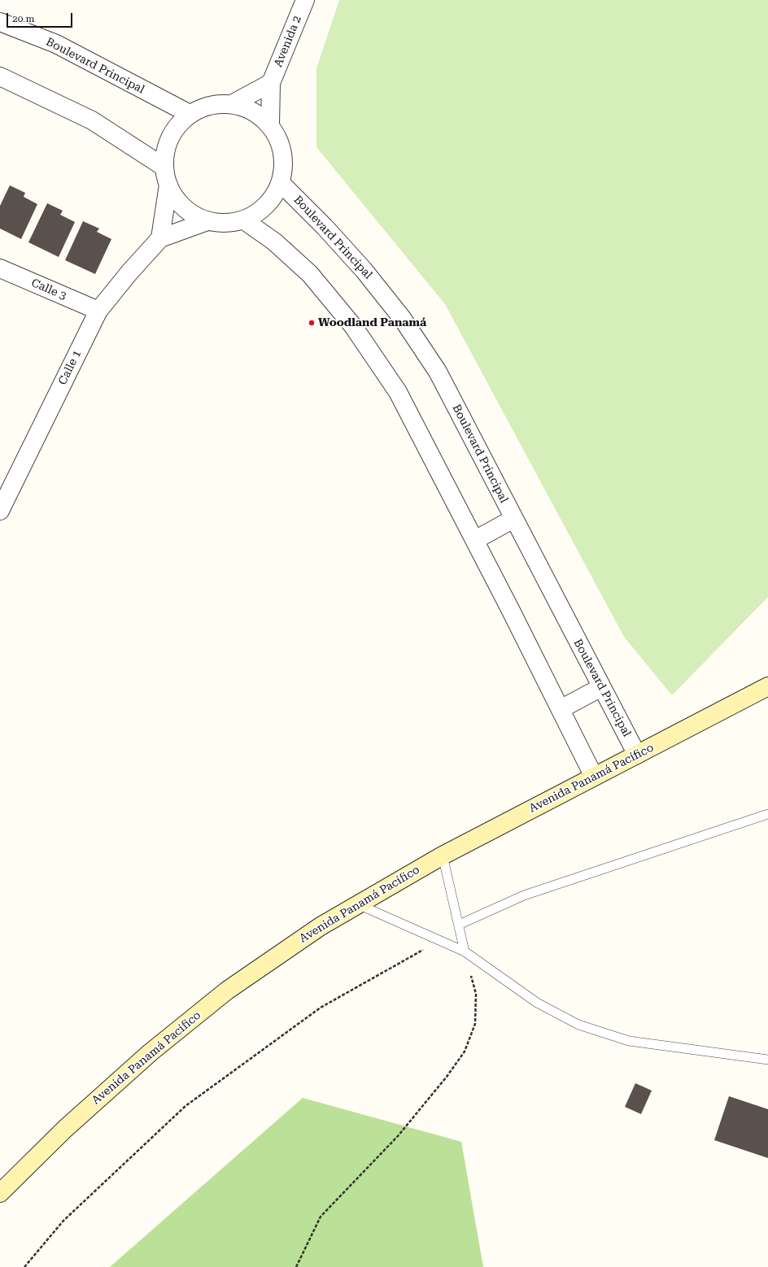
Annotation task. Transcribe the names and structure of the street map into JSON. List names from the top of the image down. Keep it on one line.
{"streets":{"main road":["Avenida Panamá Pacífico"],"street":["Avenida 2","Boulevard Principal","Calle 3","Calle 1"]},"crossings":[["Boulevard Principal","Avenida Panamá Pacífico"],["Calle 3","Calle 1"]],"places":["Woodland Panamá"],"scale_bar":"20 m"}
